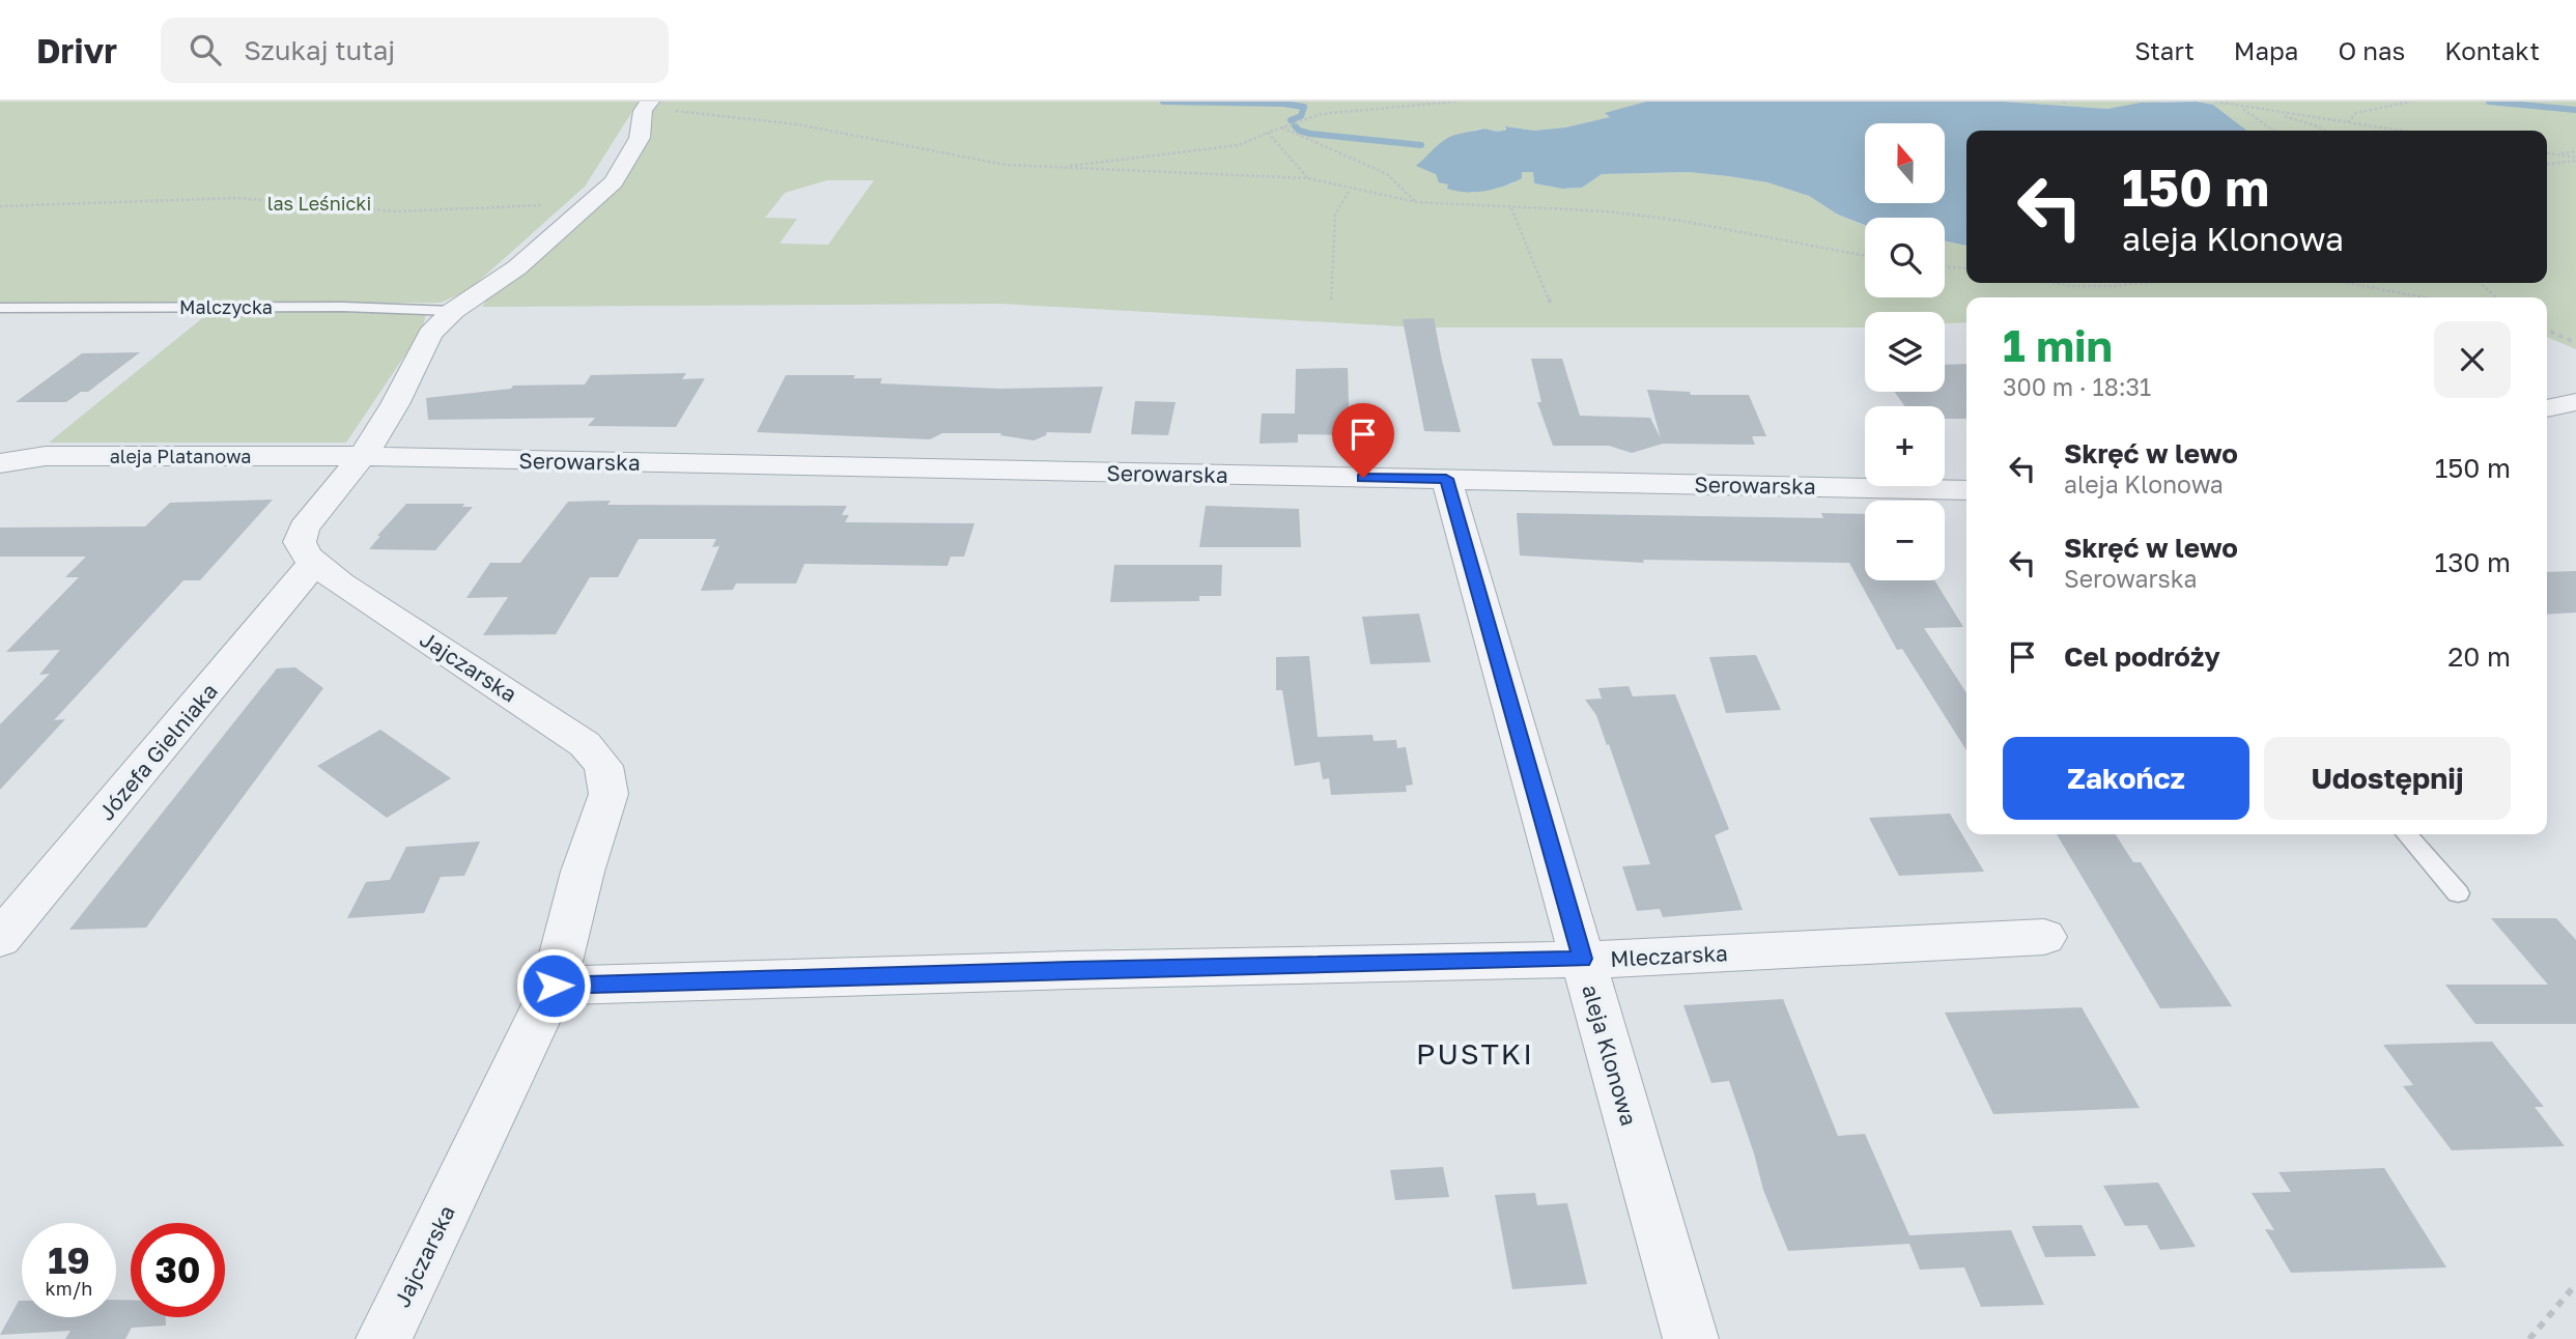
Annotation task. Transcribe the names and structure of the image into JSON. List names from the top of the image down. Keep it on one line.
{"streets":{"street":["aleja Platanowa","Serowarska","Jajczarska","Józefa Gielniaka","Mleczarska","aleja Klonowa"],"lane":["Malczycka"]},"crossings":[["aleja Platanowa","Serowarska"],["Serowarska","aleja Klonowa"],["Jajczarska","Józefa Gielniaka"],["Jajczarska","Mleczarska"],["Mleczarska","aleja Klonowa"]],"districts":["PUSTKI"],"parks":["las Leśnicki"],"north":"top","page":{"header":"Drivr","search":"Szukaj tutaj","nav":["Start","Mapa","O nas","Kontakt"],"map_buttons":["+","−"],"turn":["150 m","aleja Klonowa"],"heading":["1 min","300 m · 18:31"],"list":[{"name":"Skręć w lewo","note":"aleja Klonowa","value":"150 m"},{"name":"Skręć w lewo","note":"Serowarska","value":"130 m"},{"name":"Cel podróży","value":"20 m"}],"buttons":["Zakończ","Udostępnij"],"speed":"19 km/h","limit":"30"}}
